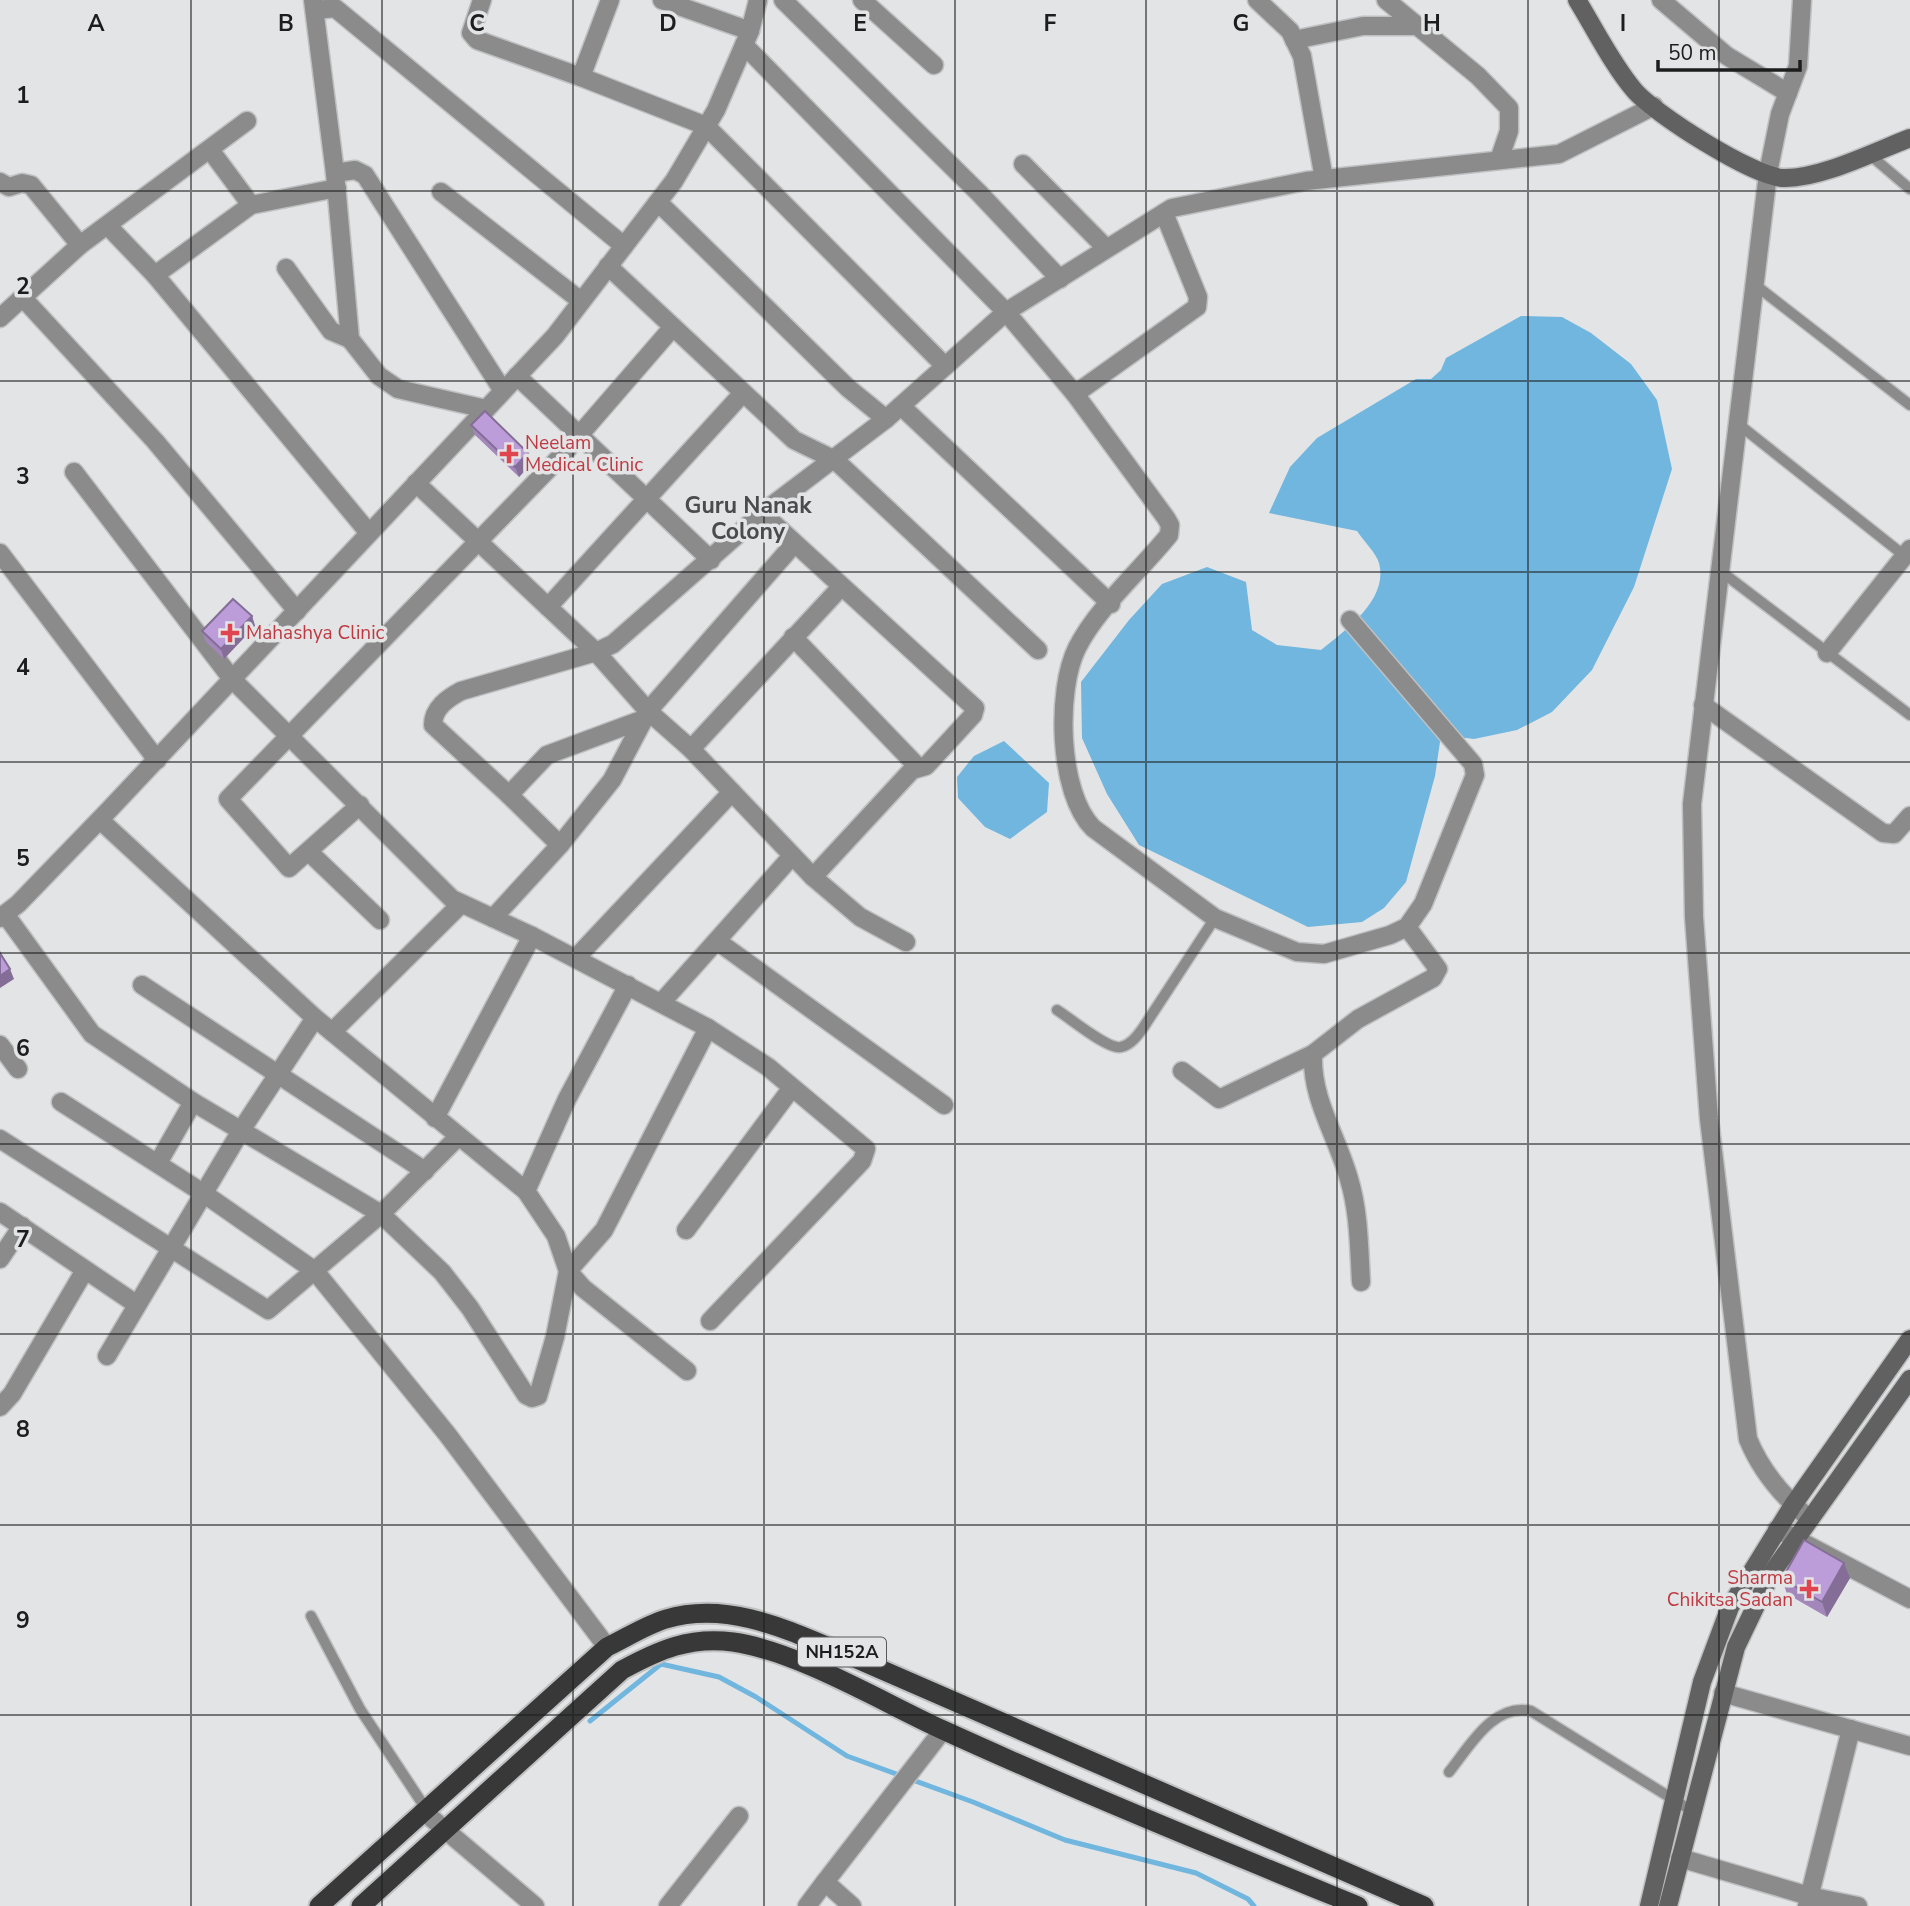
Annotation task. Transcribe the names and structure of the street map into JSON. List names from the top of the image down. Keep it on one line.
{"streets":{"highway":["NH152A"]},"districts":["Guru Nanak Colony"],"places":{"health":["Neelam Medical Clinic","Mahashya Clinic","Sharma Chikitsa Sadan"]},"scale_bar":"50 m","grid":{"columns":["A","B","C","D","E","F","G","H","I"],"rows":["1","2","3","4","5","6","7","8","9"]}}
